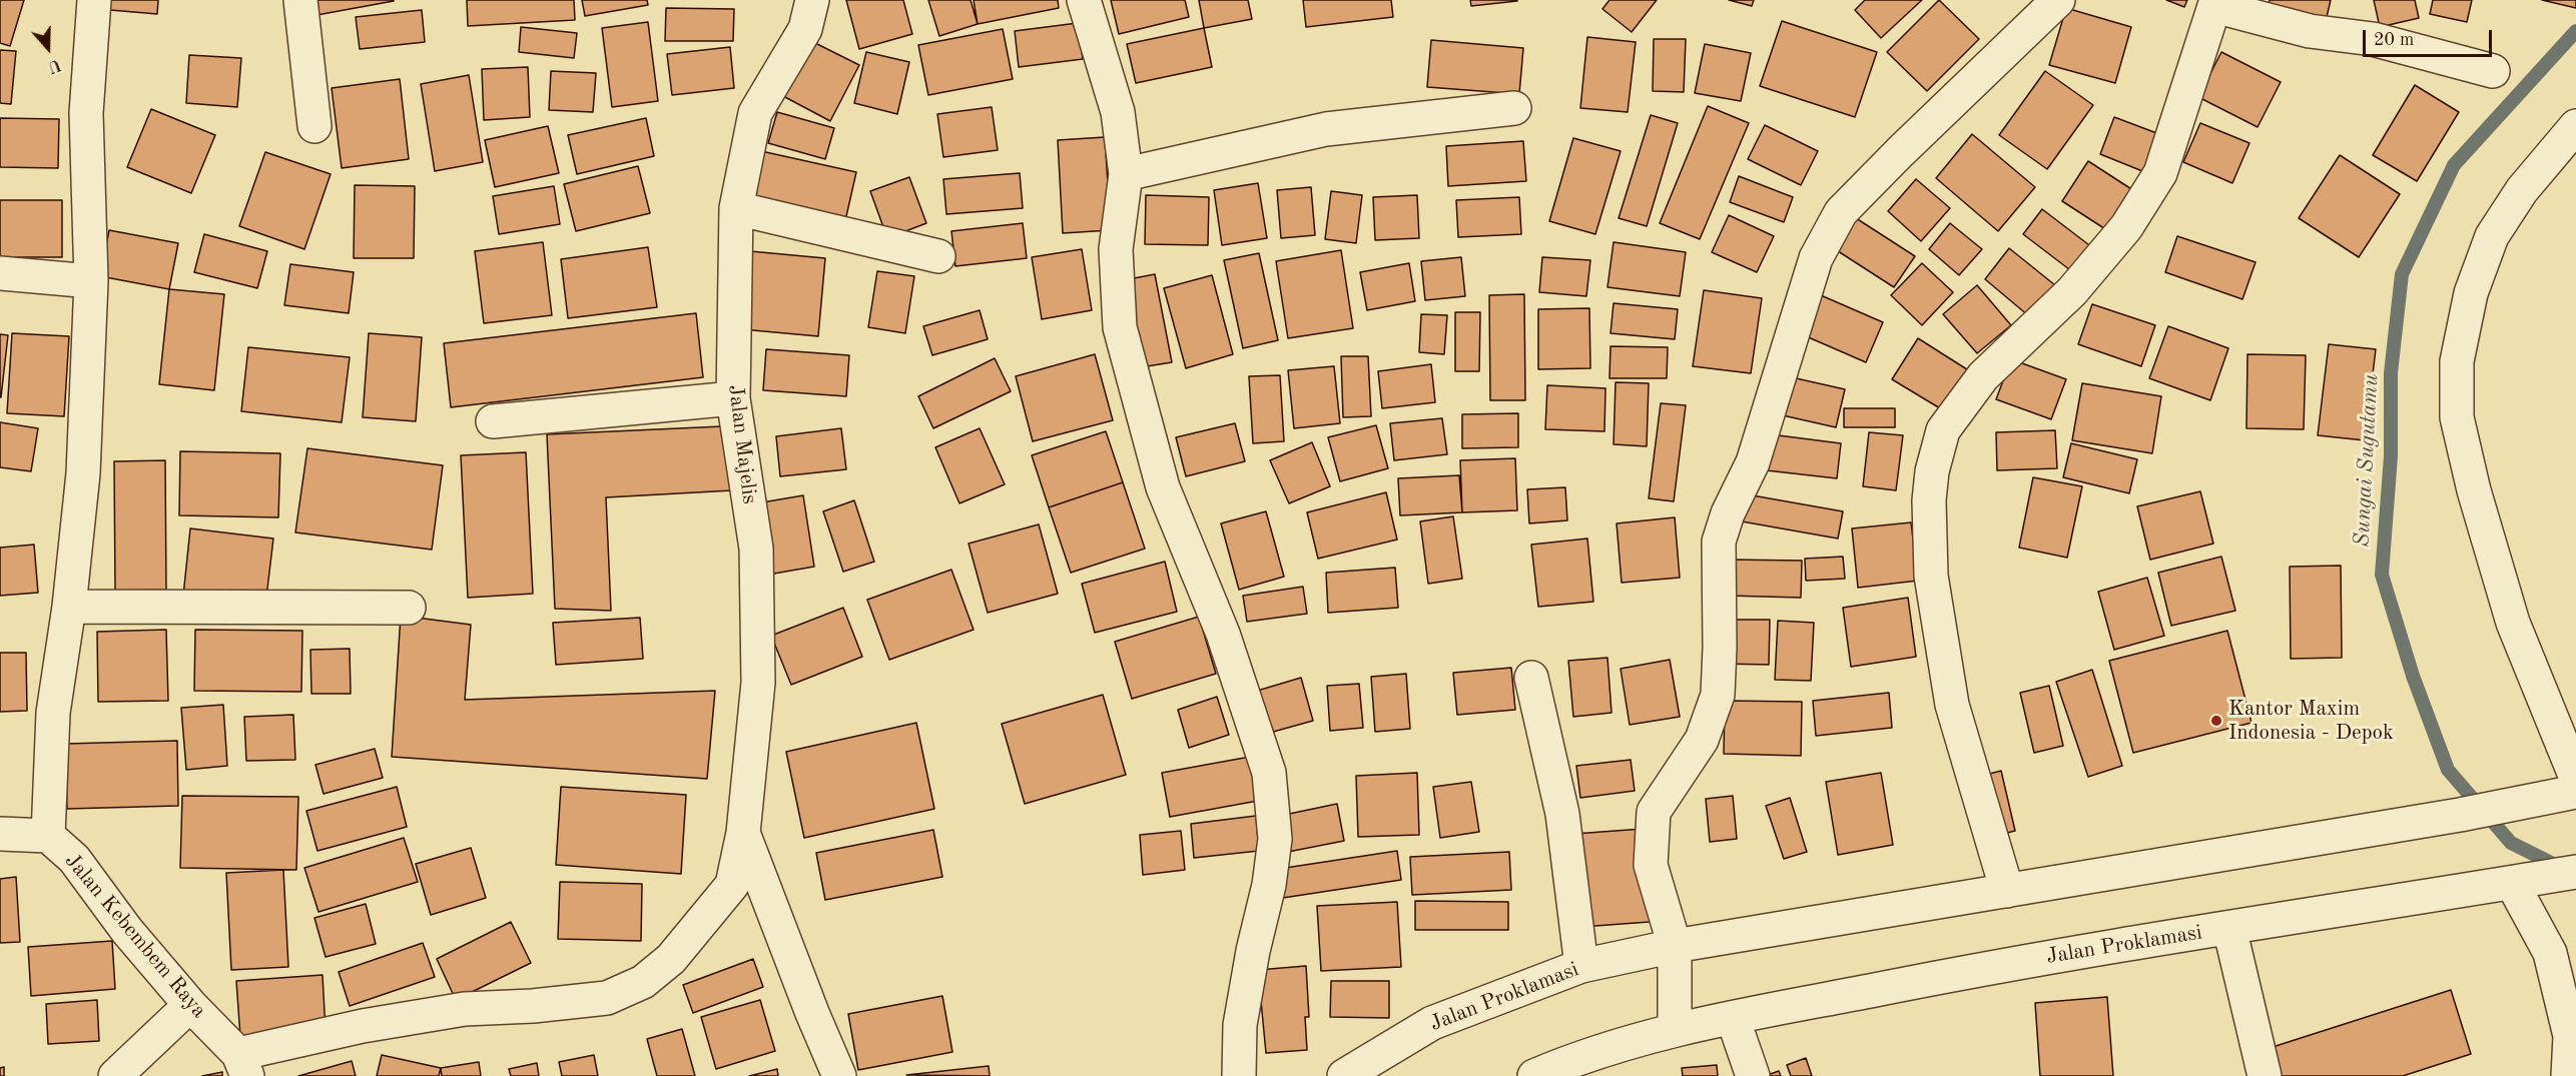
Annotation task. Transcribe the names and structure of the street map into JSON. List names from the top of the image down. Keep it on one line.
{"streets":{"street":["Jalan Majelis","Jalan Kebembem Raya","Jalan Proklamasi"]},"crossings":[["Jalan Majelis","Jalan Kebembem Raya"]],"water":["Sungai Sugutamu"],"places":["Kantor Maxim Indonesia - Depok"],"scale_bar":"20 m","north":"bottom"}
